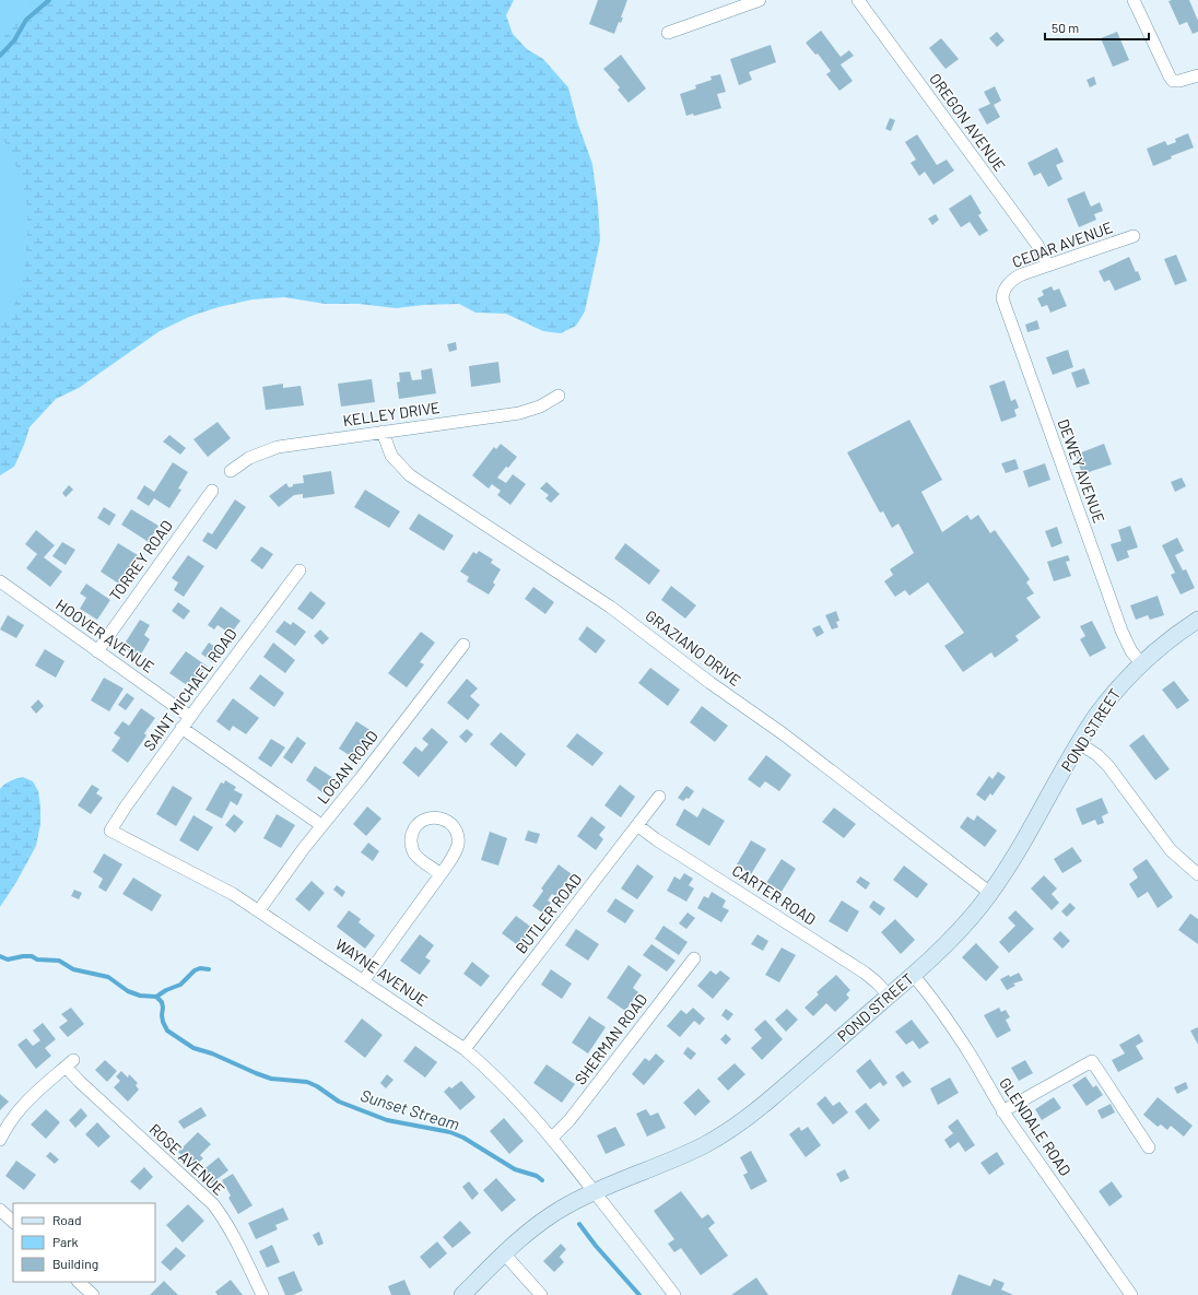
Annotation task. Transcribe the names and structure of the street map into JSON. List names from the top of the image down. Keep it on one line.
{"streets":{"main road":["POND STREET"],"street":["OREGON AVENUE","CEDAR AVENUE","KELLEY DRIVE","DEWEY AVENUE","TORREY ROAD","HOOVER AVENUE","GRAZIANO DRIVE","SAINT MICHAEL ROAD","LOGAN ROAD","CARTER ROAD","BUTLER ROAD","WAYNE AVENUE","SHERMAN ROAD","GLENDALE ROAD","ROSE AVENUE"]},"crossings":[["OREGON AVENUE","CEDAR AVENUE"],["CEDAR AVENUE","DEWEY AVENUE"],["KELLEY DRIVE","GRAZIANO DRIVE"],["DEWEY AVENUE","POND STREET"],["TORREY ROAD","HOOVER AVENUE"],["HOOVER AVENUE","SAINT MICHAEL ROAD"],["GRAZIANO DRIVE","POND STREET"],["SAINT MICHAEL ROAD","WAYNE AVENUE"],["POND STREET","CARTER ROAD"],["POND STREET","WAYNE AVENUE"],["POND STREET","GLENDALE ROAD"],["LOGAN ROAD","WAYNE AVENUE"],["CARTER ROAD","BUTLER ROAD"],["BUTLER ROAD","WAYNE AVENUE"],["WAYNE AVENUE","SHERMAN ROAD"]],"water":["Sunset Stream"],"legend":["Road","Park","Building"],"scale_bar":"50 m"}
